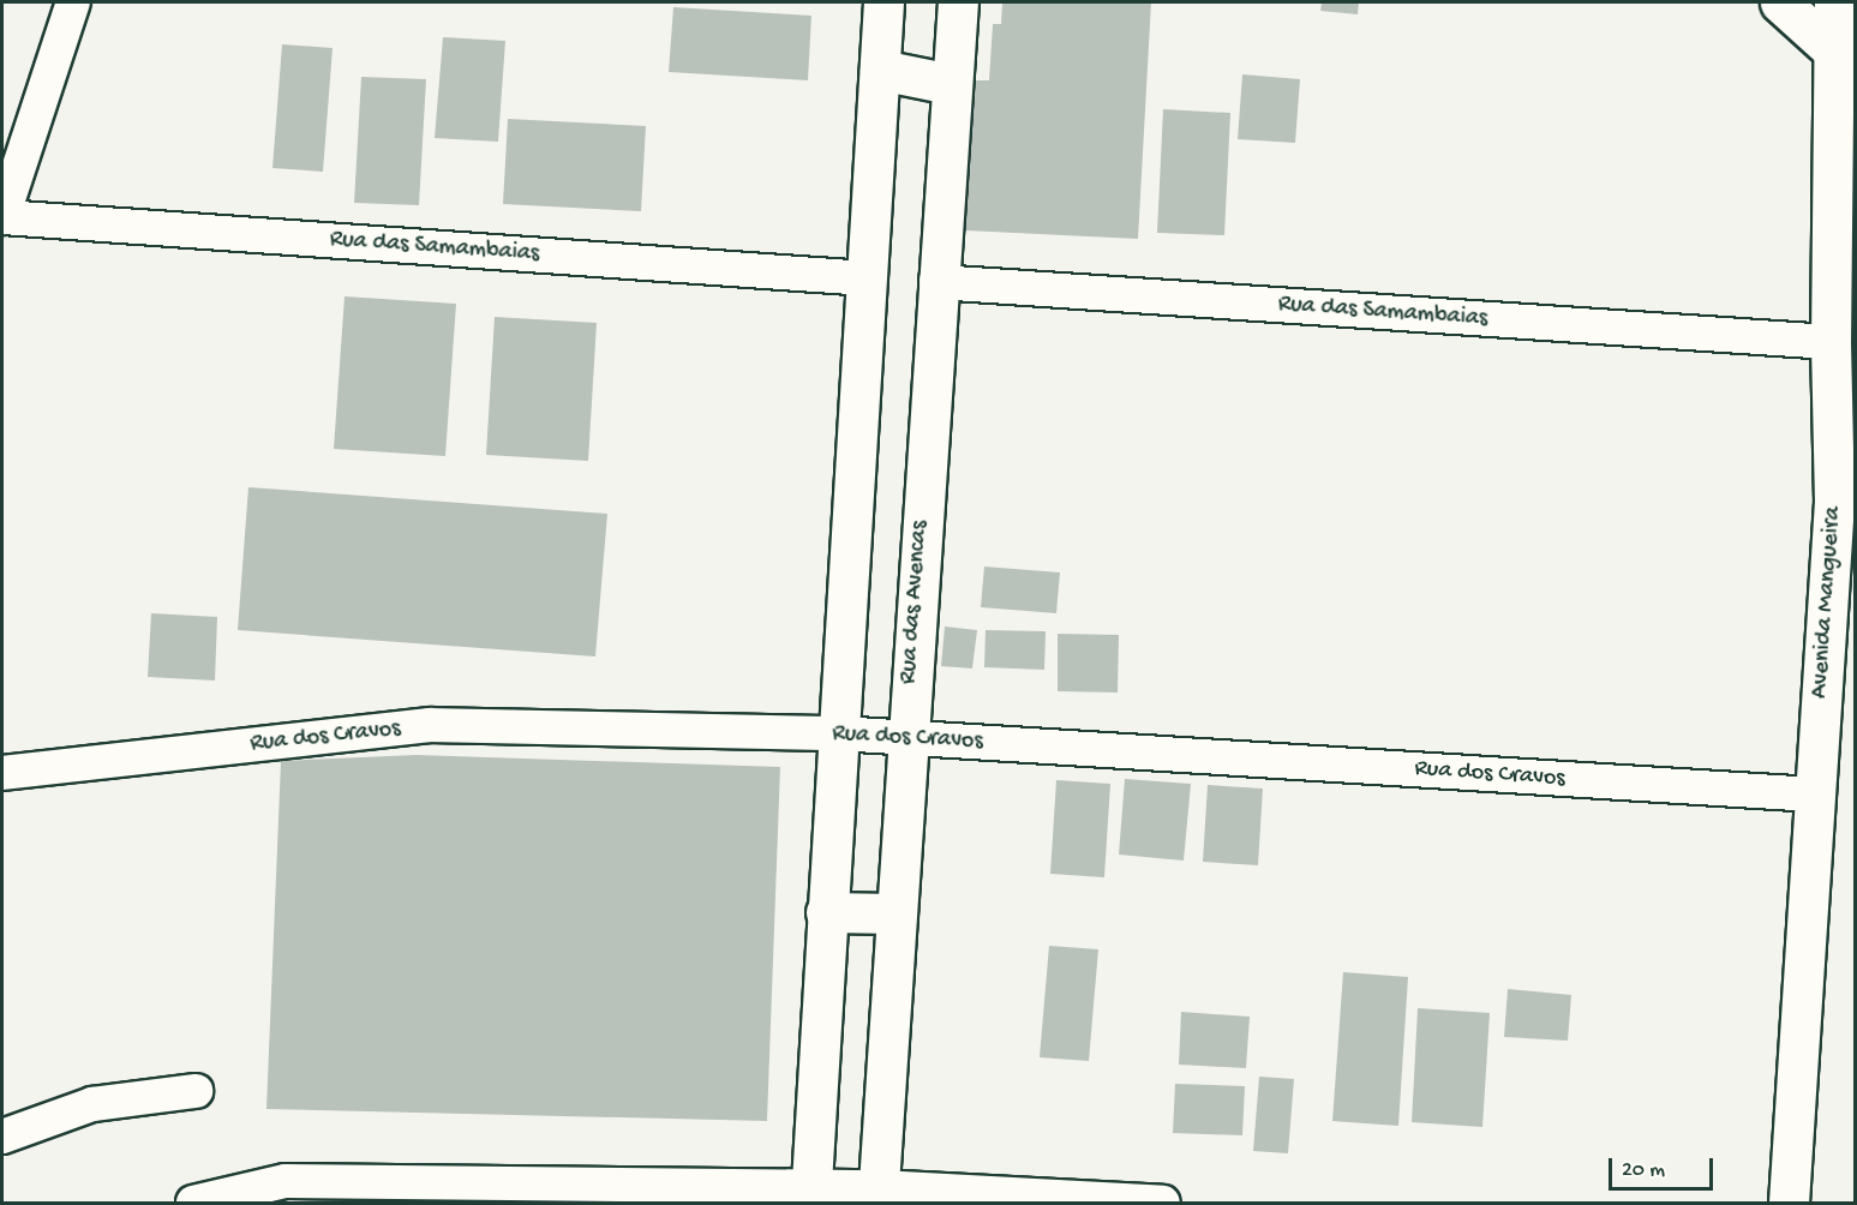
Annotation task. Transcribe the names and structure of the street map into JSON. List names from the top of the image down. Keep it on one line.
{"streets":{"street":["Rua das Samambaias","Rua das Avencas","Avenida Mangueira","Rua dos Cravos"]},"crossings":[["Rua das Samambaias","Rua das Avencas"],["Rua das Samambaias","Avenida Mangueira"],["Rua das Avencas","Rua dos Cravos"],["Avenida Mangueira","Rua dos Cravos"]],"scale_bar":"20 m"}
